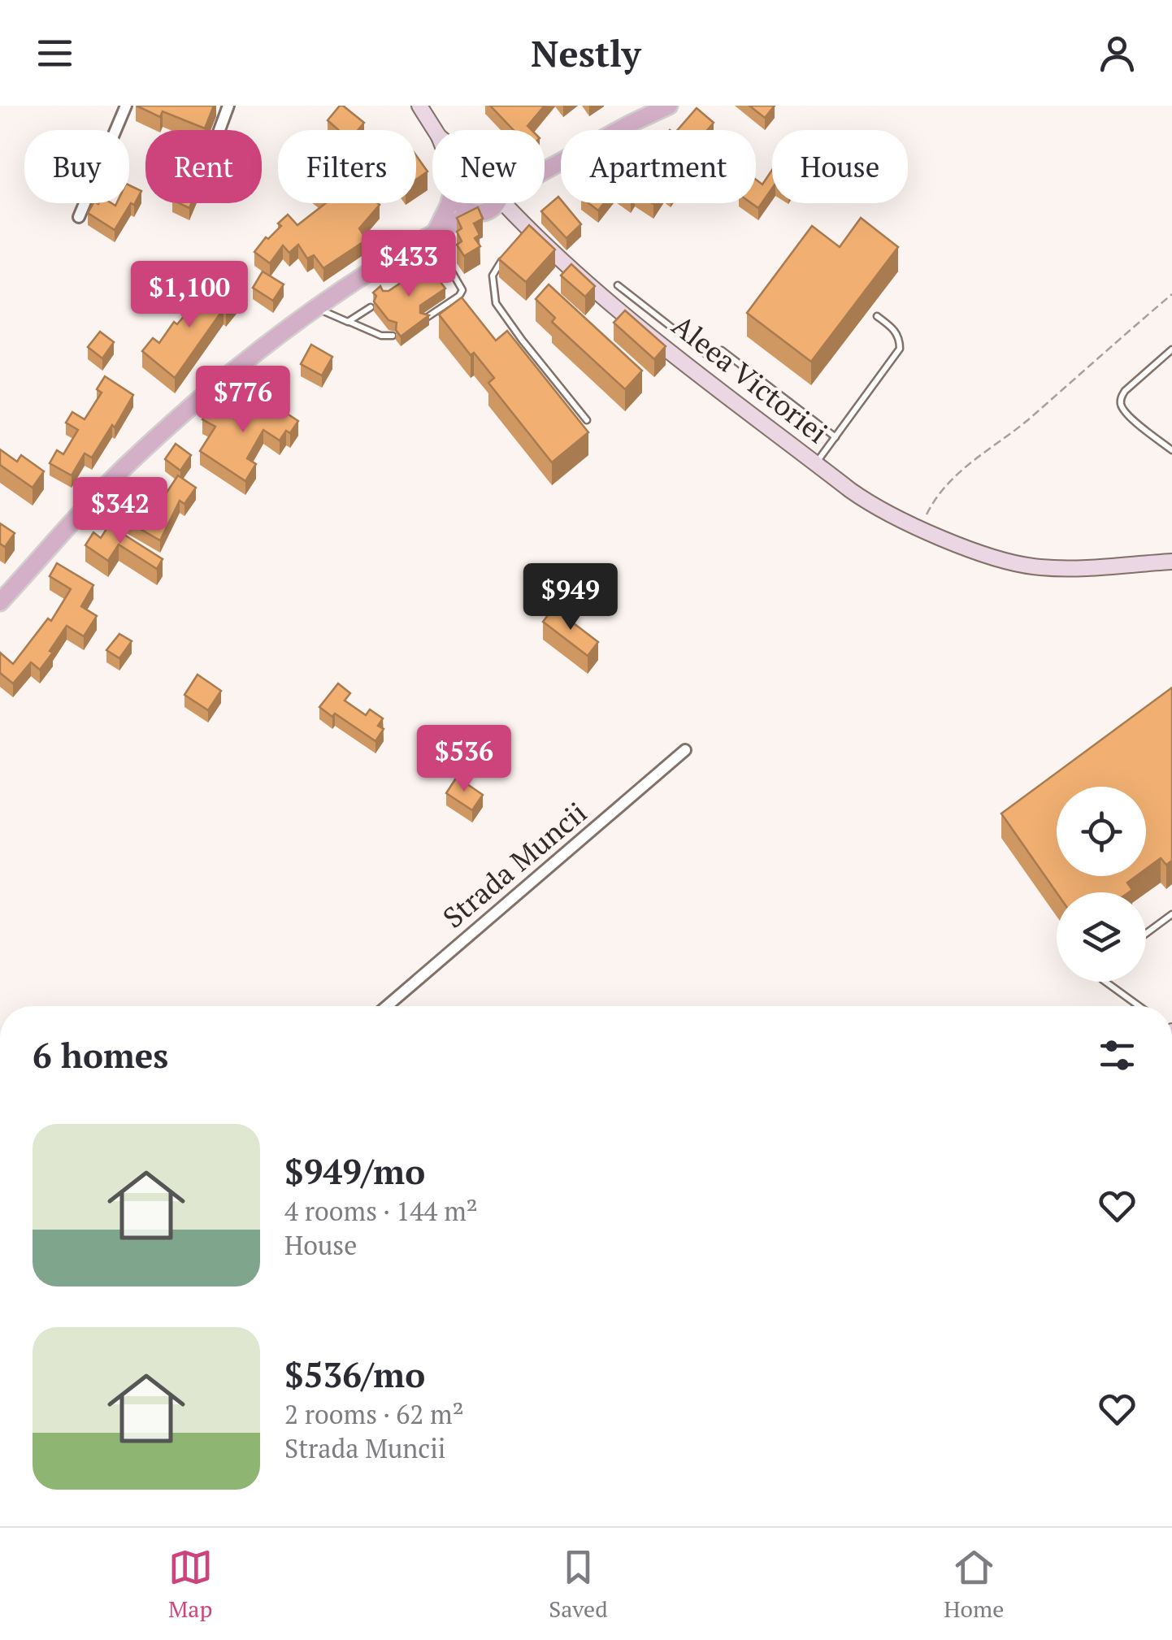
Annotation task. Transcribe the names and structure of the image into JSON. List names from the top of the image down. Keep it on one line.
{"streets":{"street":["Aleea Victoriei","Strada Muncii"]},"page":{"header":"Nestly","chip":["Buy","Rent","Filters","New","Apartment","House"],"price":["$433","$1,100","$776","$342","$949","$536"],"heading":"6 homes","list":[{"name":"$949/mo","note":"4 rooms · 144 m² · House"},{"name":"$536/mo","note":"2 rooms · 62 m² · Strada Muncii"}],"tabs":["Map","Saved","Home"]}}
